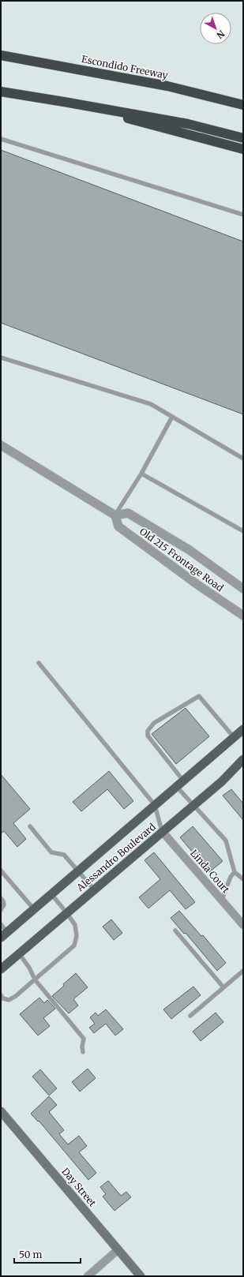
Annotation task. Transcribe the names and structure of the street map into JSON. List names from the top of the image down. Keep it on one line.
{"streets":{"highway":["Escondido Freeway"],"main road":["Alessandro Boulevard","Day Street"],"street":["Old 215 Frontage Road","Linda Court"]},"crossings":[["Alessandro Boulevard","Linda Court"]],"scale_bar":"50 m","north":"bottom right"}
